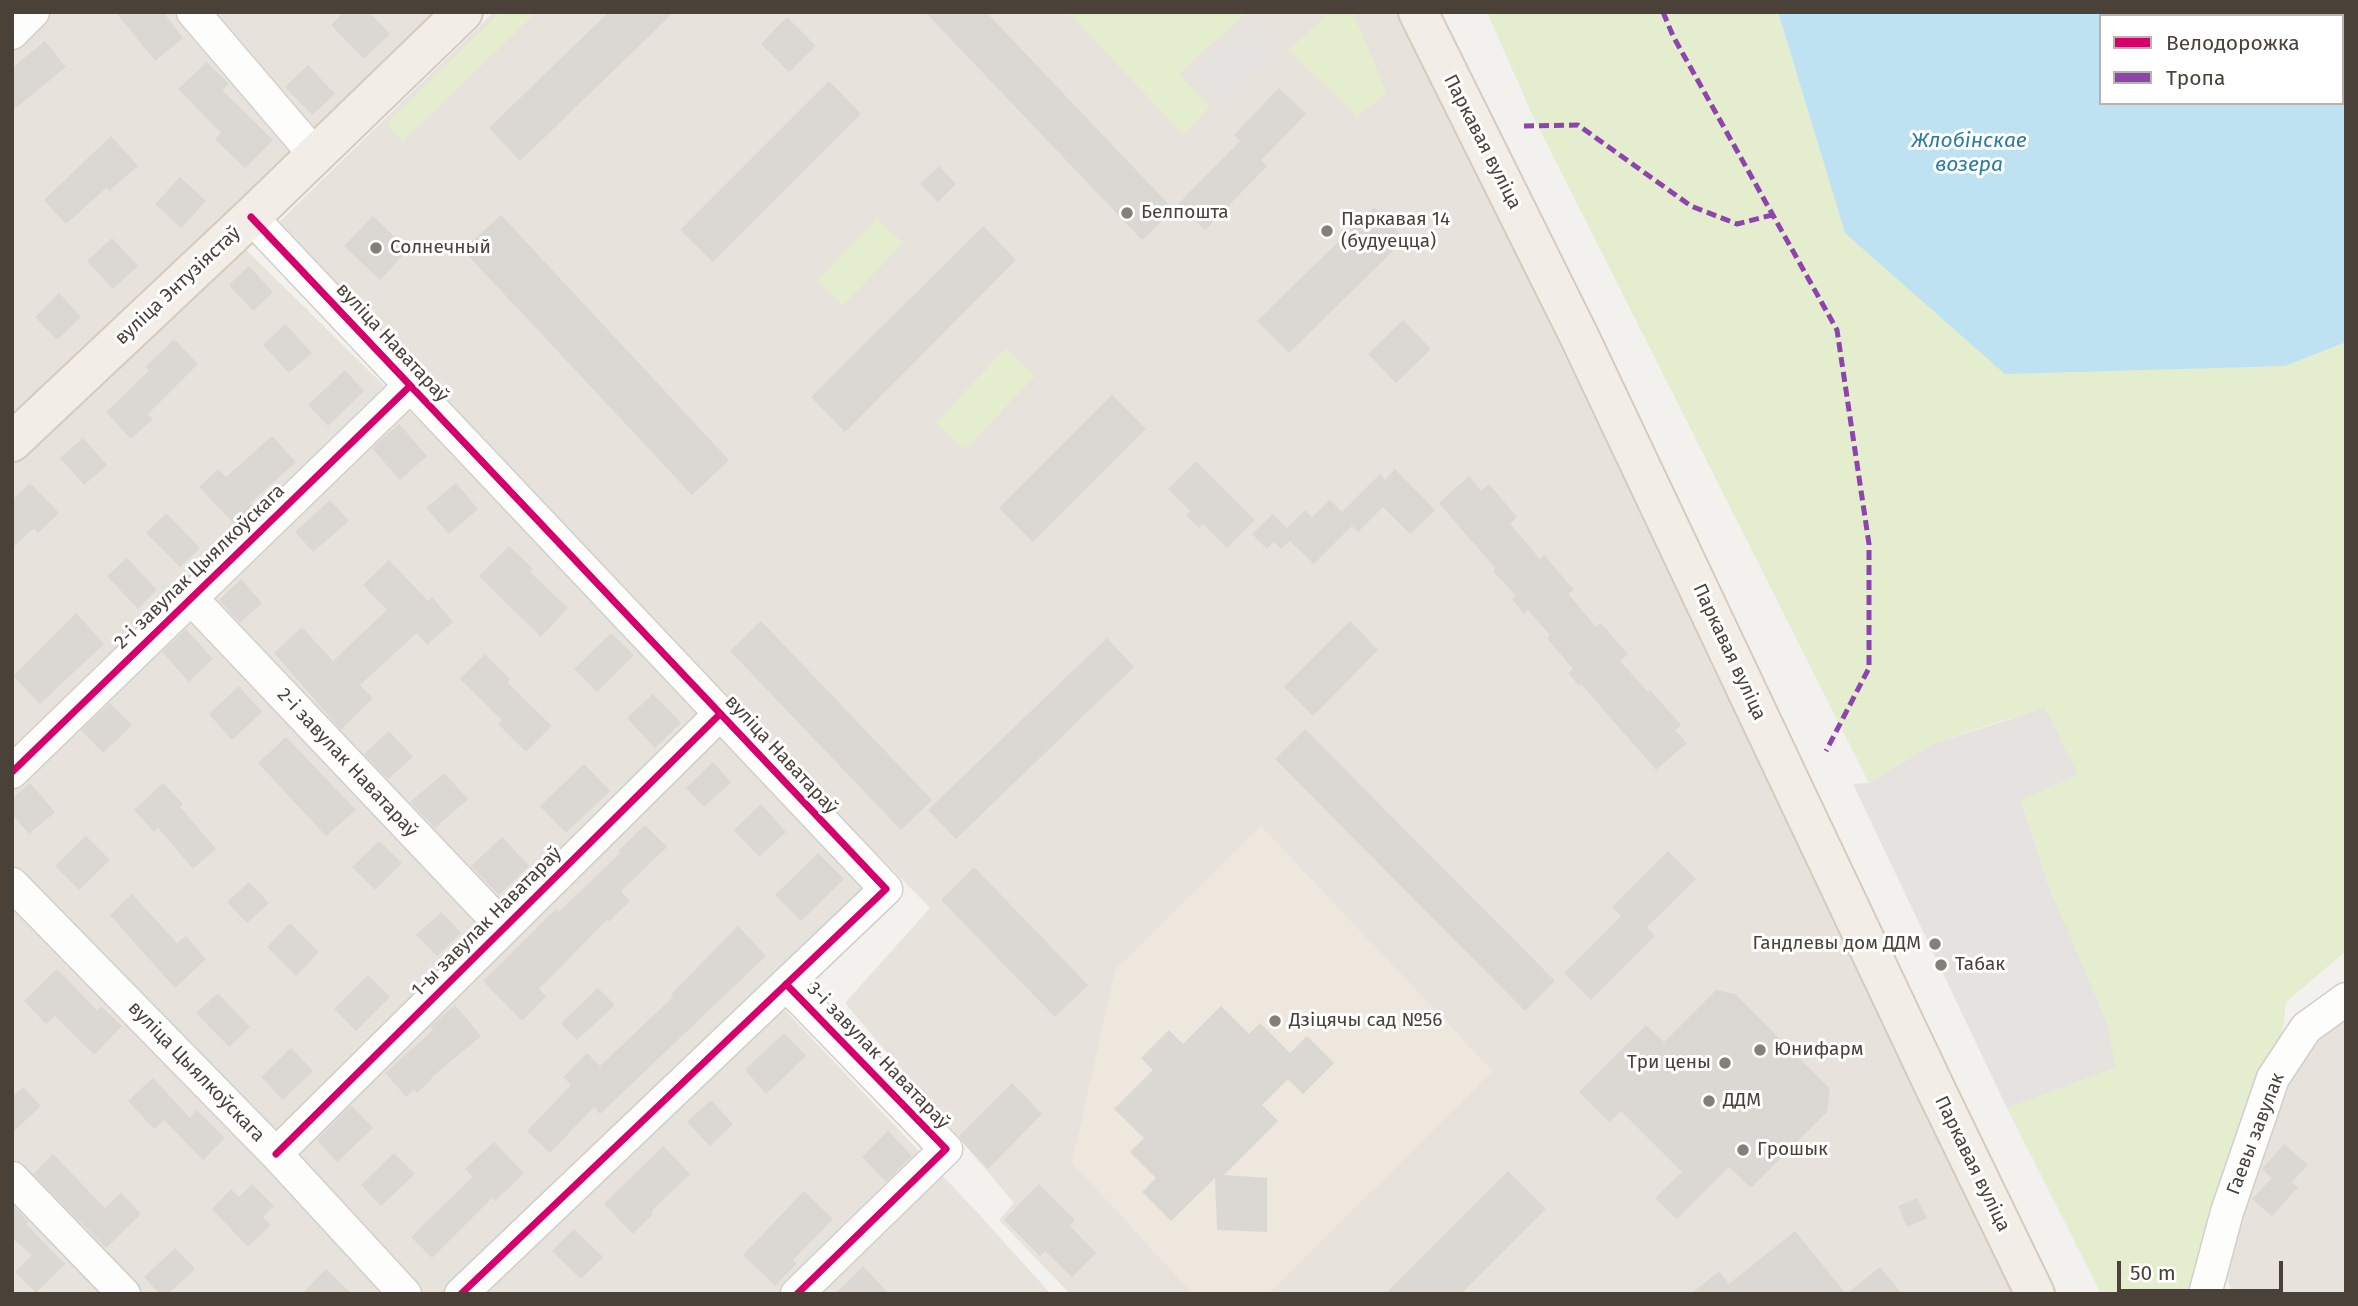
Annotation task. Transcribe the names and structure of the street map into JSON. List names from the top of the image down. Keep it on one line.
{"streets":{"main road":["Паркавая вуліца","вуліца Энтузіястаў"],"street":["вуліца Наватараў","2-і завулак Цыялкоўскага","2-і завулак Наватараў","1-ы завулак Наватараў","3-і завулак Наватараў","вуліца Цыялкоўскага","Гаевы завулак"]},"crossings":[["вуліца Энтузіястаў","вуліца Наватараў"],["вуліца Наватараў","2-і завулак Цыялкоўскага"],["вуліца Наватараў","1-ы завулак Наватараў"],["вуліца Наватараў","3-і завулак Наватараў"],["2-і завулак Цыялкоўскага","2-і завулак Наватараў"],["2-і завулак Наватараў","1-ы завулак Наватараў"],["1-ы завулак Наватараў","вуліца Цыялкоўскага"]],"water":["Жлобінскае возера"],"places":["Белпошта","Паркавая 14 (будуецца)","Солнечный","Гандлевы дом ДДМ","Табак","Дзіцячы сад №56","Юнифарм","Три цены","ДДМ","Грошык"],"legend":["Велодорожка","Тропа"],"scale_bar":"50 m"}
